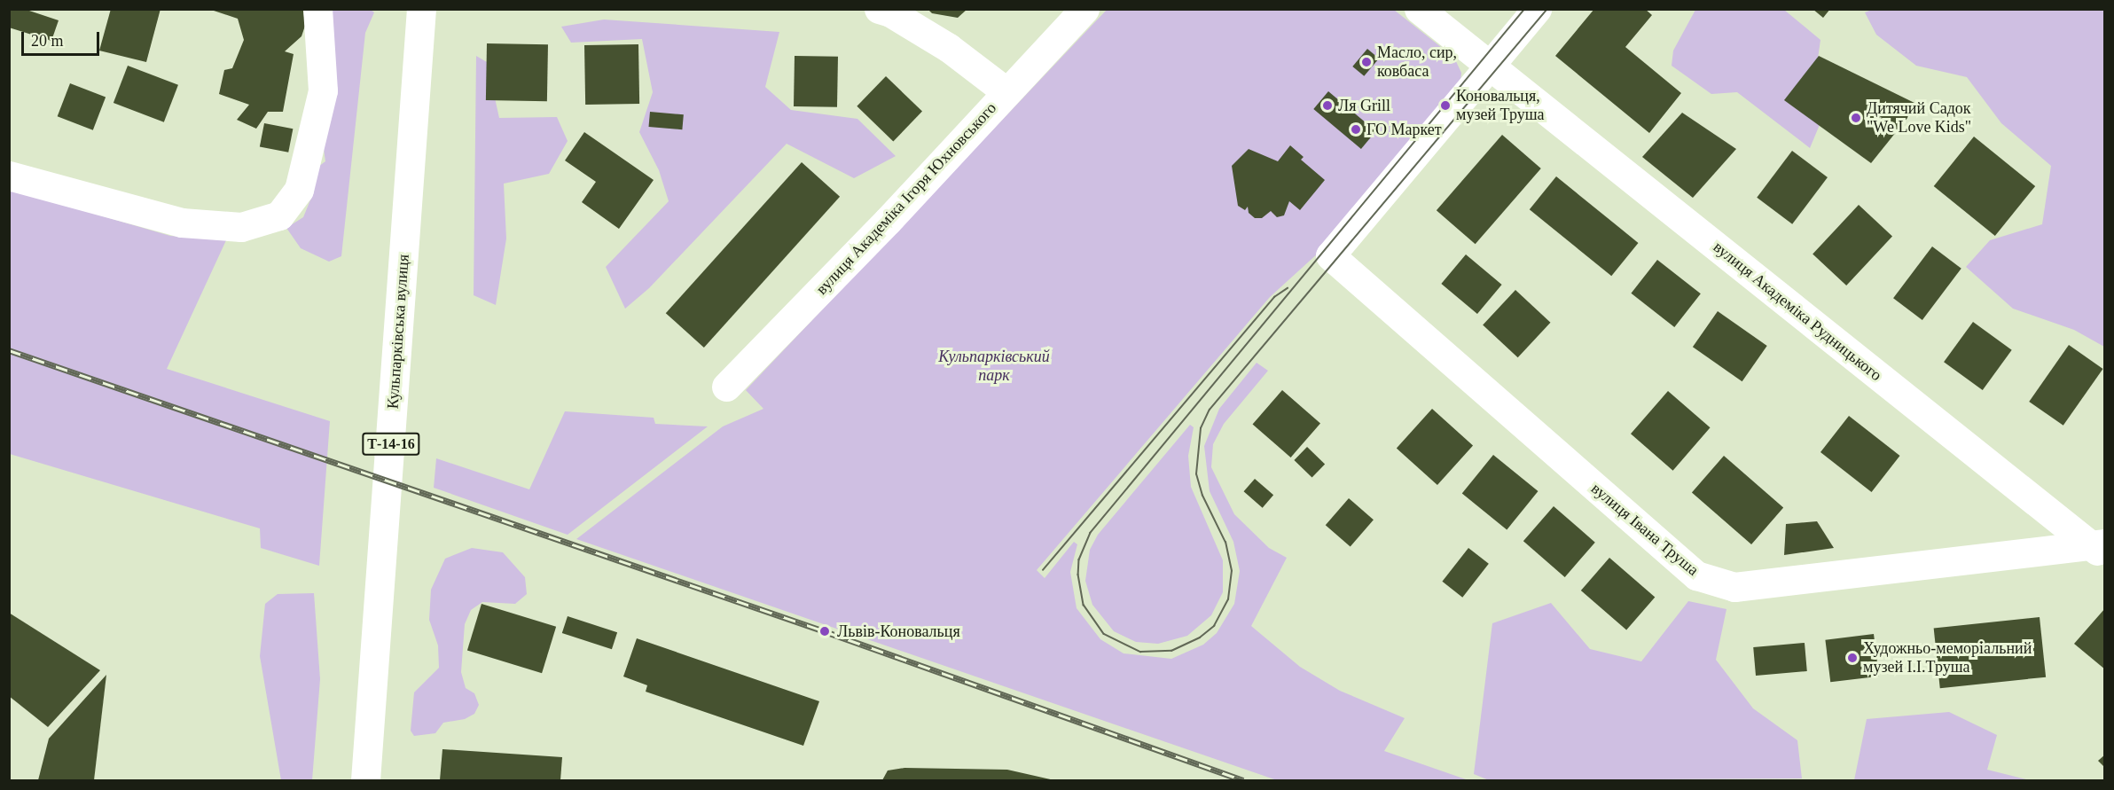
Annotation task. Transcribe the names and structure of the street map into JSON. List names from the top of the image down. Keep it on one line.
{"streets":{"street":["вулиця Академіка Ігоря Юхновського","вулиця Академіка Рудницького","Кульпарківська вулиця","Т-14-16","вулиця Івана Труша"]},"crossings":[["вулиця Академіка Рудницького","вулиця Івана Труша"]],"parks":["Кульпарківський парк"],"places":["Масло, сир, ковбаса","Ля Grill","Коновальця, музей Труша","Дитячий Садок \"We Love Kids\"","ГО Маркет","Львів-Коновальця","Художньо-меморіальний музей І.І.Труша"],"scale_bar":"20 m"}
